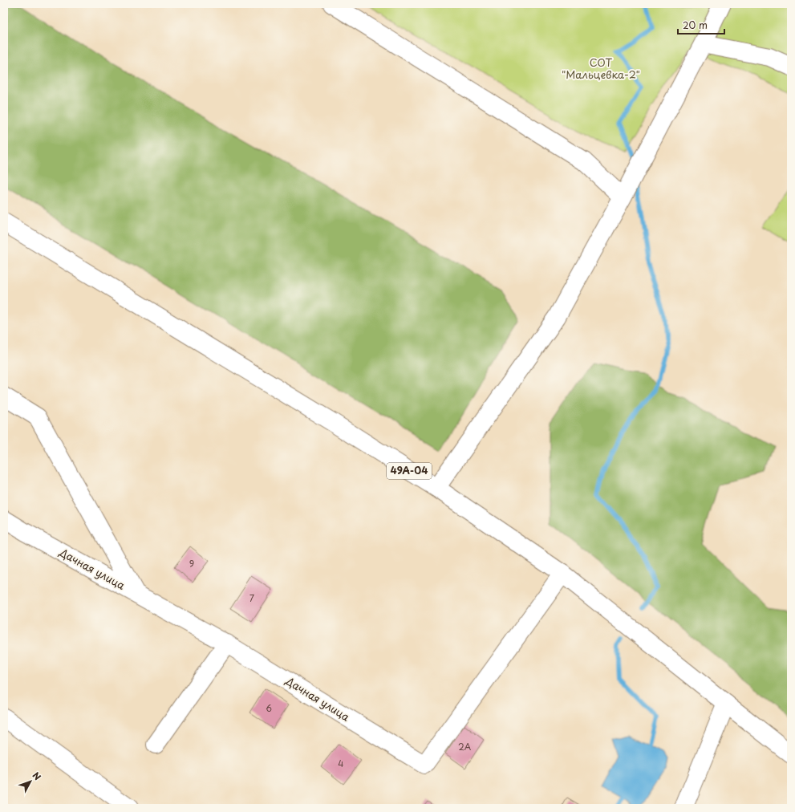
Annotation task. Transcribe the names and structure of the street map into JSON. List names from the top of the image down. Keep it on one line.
{"streets":{"street":["49А-04","Дачная улица"]},"crossings":[["49А-04","Дачная улица"]],"parks":["СОТ \"Мальцевка-2\""],"house_numbers":["9","7","6","2А","4"],"scale_bar":"20 m","north":"top right"}
